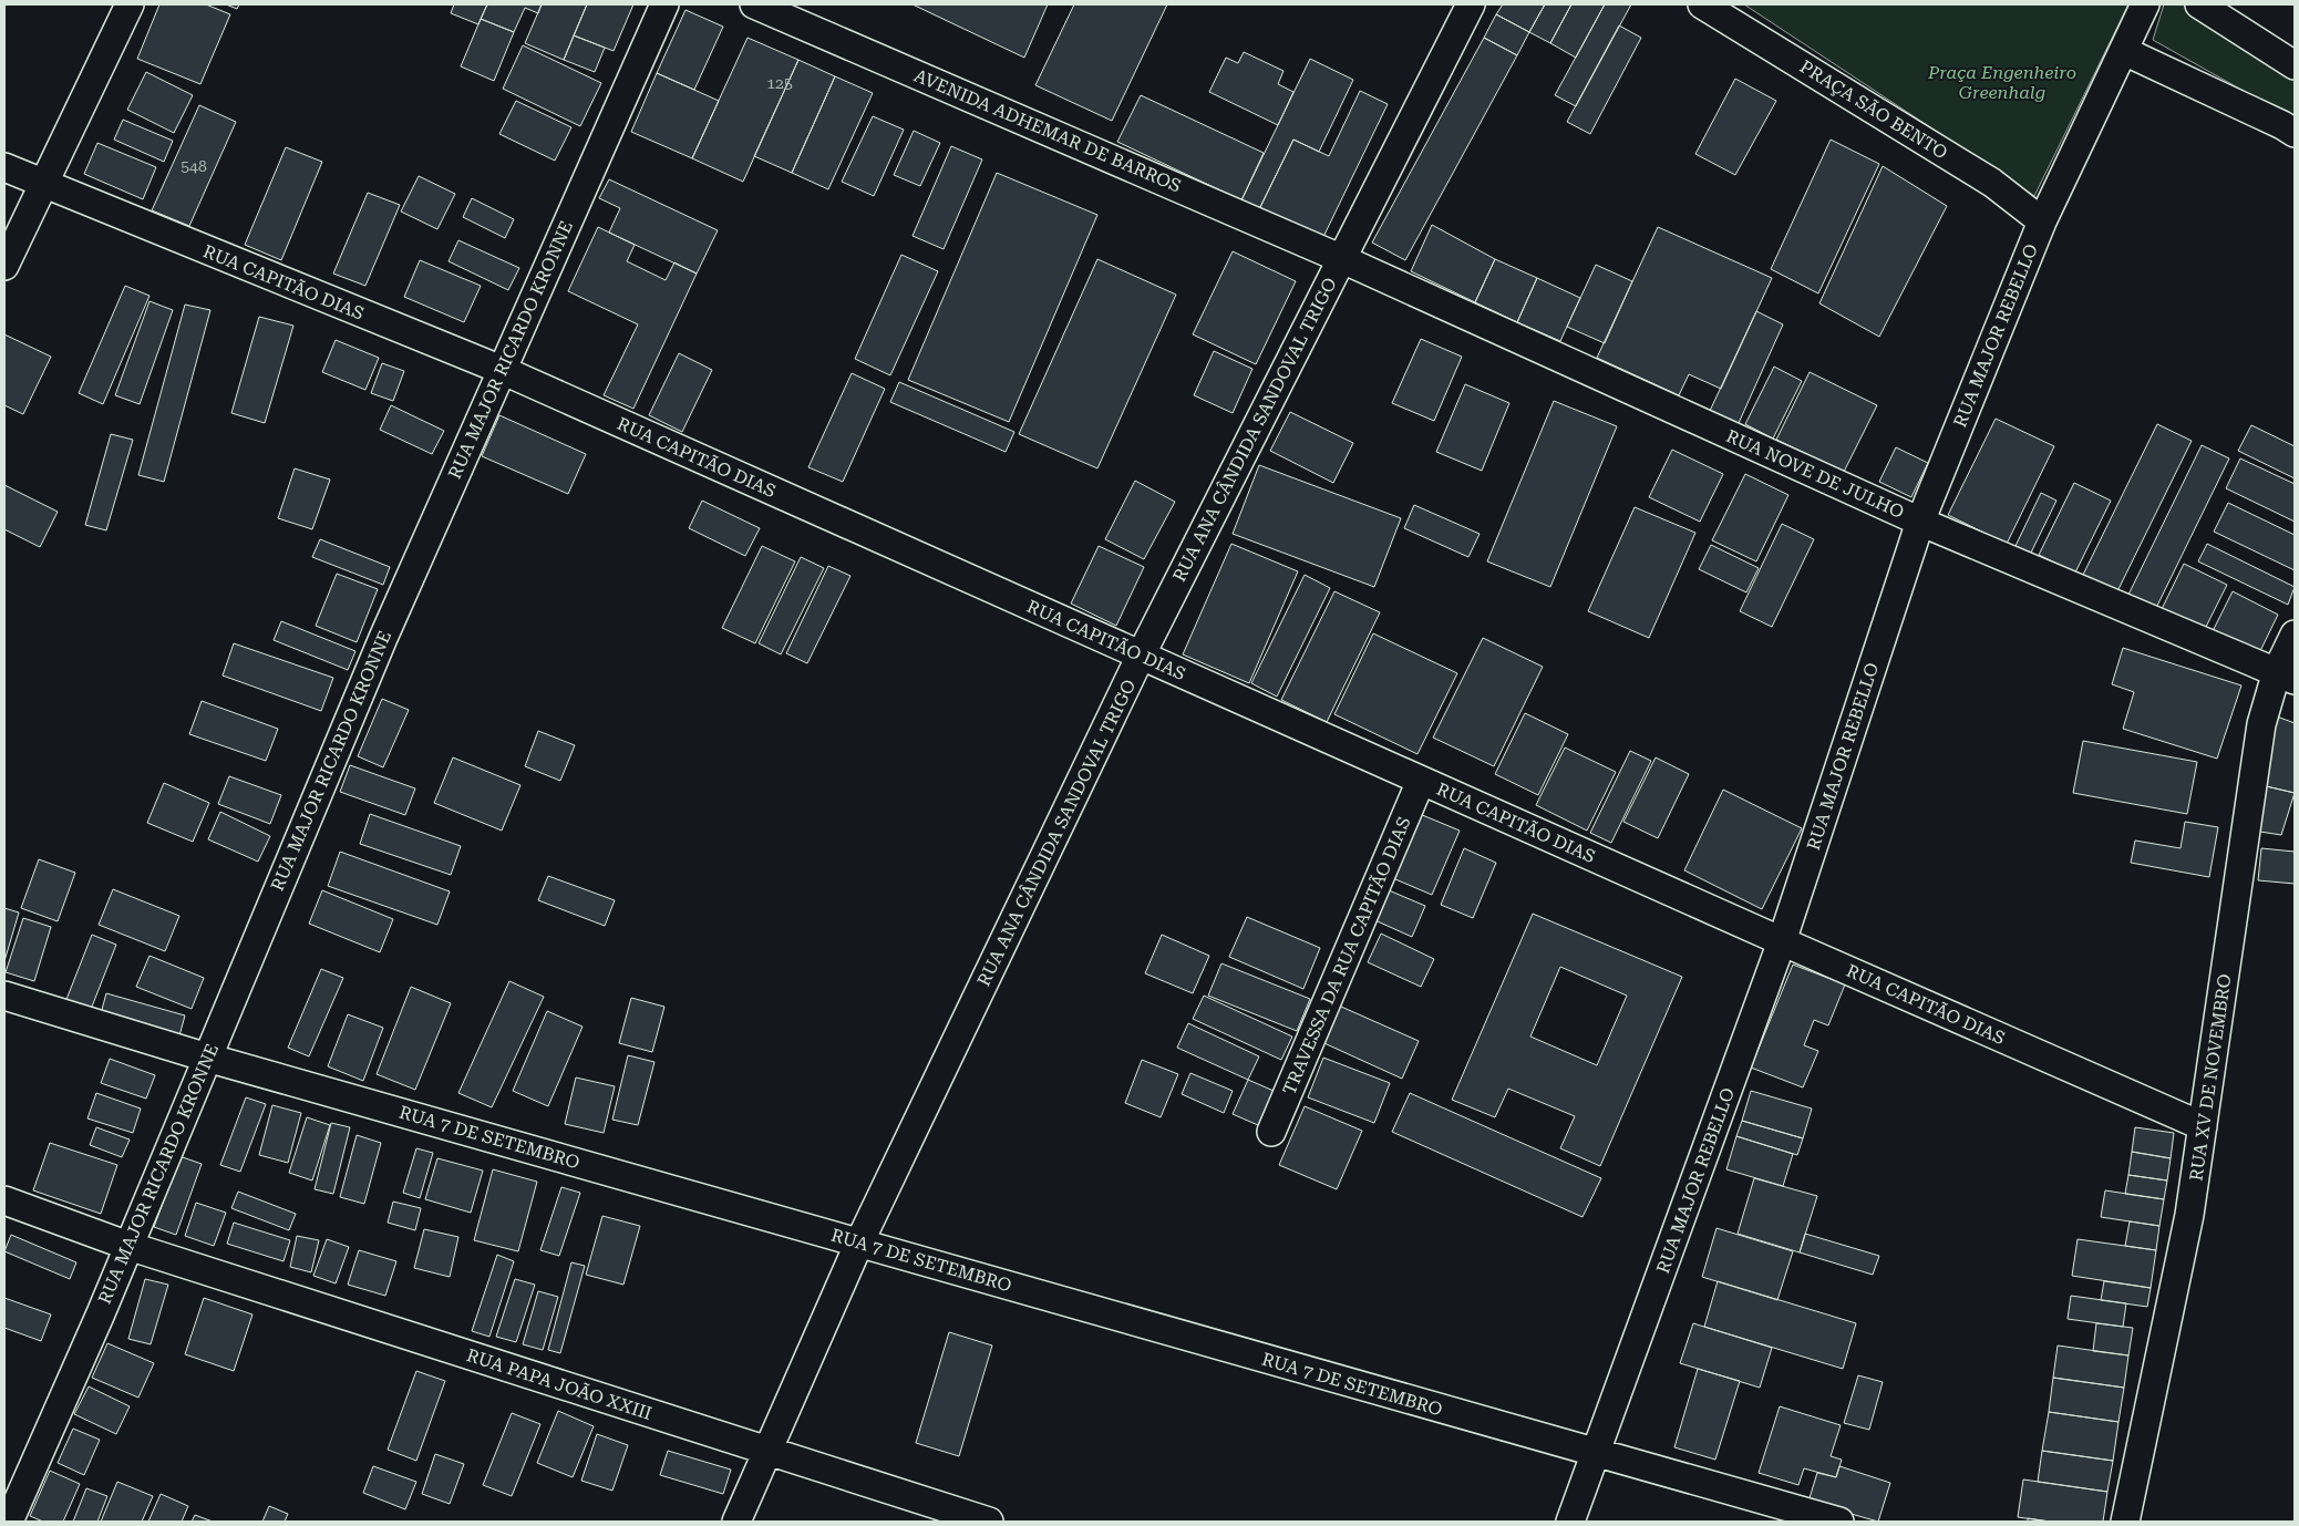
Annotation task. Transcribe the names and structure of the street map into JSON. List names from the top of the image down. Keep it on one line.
{"streets":{"street":["PRAÇA SÃO BENTO","AVENIDA ADHEMAR DE BARROS","RUA CAPITÃO DIAS","RUA MAJOR REBELLO","RUA MAJOR RICARDO KRONNE","RUA ANA CÂNDIDA SANDOVAL TRIGO","RUA NOVE DE JULHO","TRAVESSA DA RUA CAPITÃO DIAS","RUA XV DE NOVEMBRO","RUA 7 DE SETEMBRO","RUA PAPA JOÃO XXIII"]},"crossings":[["PRAÇA SÃO BENTO","RUA MAJOR REBELLO"],["AVENIDA ADHEMAR DE BARROS","RUA ANA CÂNDIDA SANDOVAL TRIGO"],["AVENIDA ADHEMAR DE BARROS","RUA NOVE DE JULHO"],["RUA CAPITÃO DIAS","RUA MAJOR REBELLO"],["RUA CAPITÃO DIAS","RUA MAJOR RICARDO KRONNE"],["RUA CAPITÃO DIAS","RUA ANA CÂNDIDA SANDOVAL TRIGO"],["RUA CAPITÃO DIAS","TRAVESSA DA RUA CAPITÃO DIAS"],["RUA CAPITÃO DIAS","RUA XV DE NOVEMBRO"],["RUA MAJOR REBELLO","RUA NOVE DE JULHO"],["RUA MAJOR REBELLO","RUA 7 DE SETEMBRO"],["RUA MAJOR RICARDO KRONNE","RUA 7 DE SETEMBRO"],["RUA MAJOR RICARDO KRONNE","RUA PAPA JOÃO XXIII"],["RUA ANA CÂNDIDA SANDOVAL TRIGO","RUA NOVE DE JULHO"],["RUA ANA CÂNDIDA SANDOVAL TRIGO","RUA 7 DE SETEMBRO"],["RUA ANA CÂNDIDA SANDOVAL TRIGO","RUA PAPA JOÃO XXIII"],["RUA NOVE DE JULHO","RUA XV DE NOVEMBRO"]],"parks":["Praça Engenheiro Greenhalg"],"house_numbers":["125","548"]}
